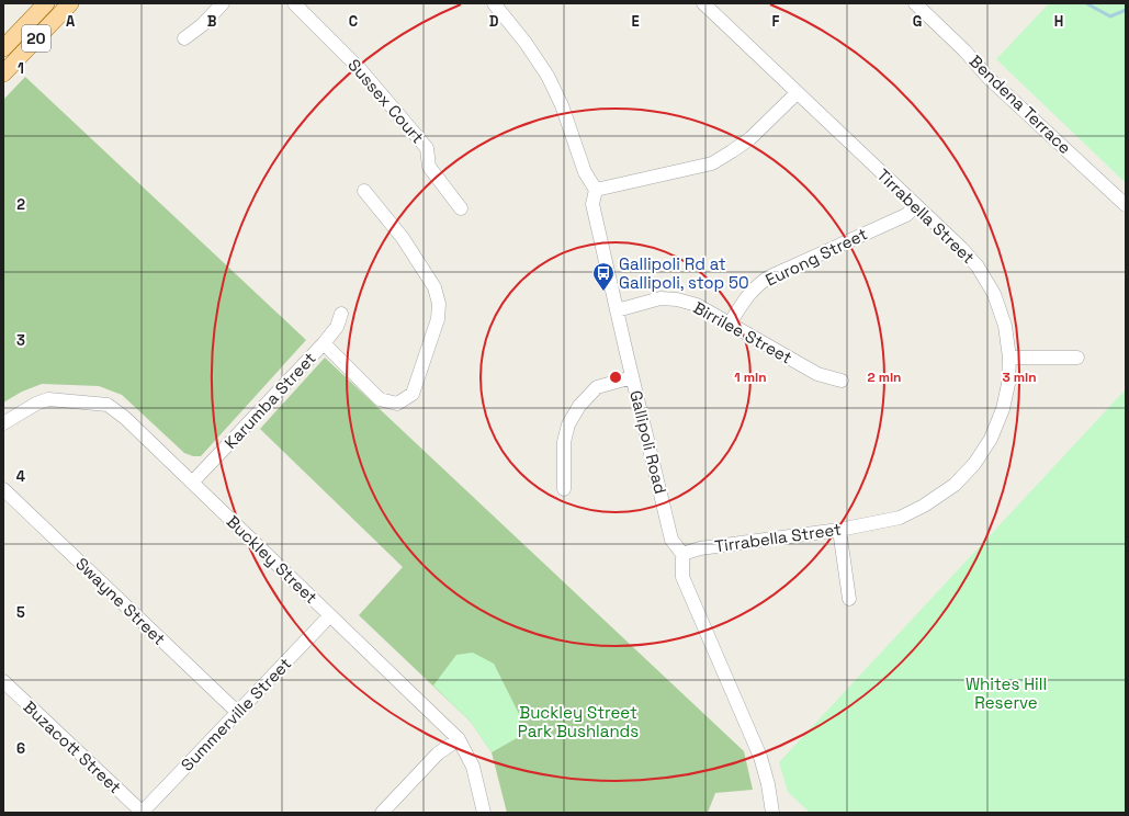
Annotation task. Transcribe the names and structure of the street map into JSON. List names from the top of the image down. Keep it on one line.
{"streets":{"main road":["20"],"street":["Sussex Court","Bendena Terrace","Tirrabella Street","Eurong Street","Birrilee Street","Karumba Street","Gallipoli Road","Buckley Street","Swayne Street","Summerville Street","Buzacott Street"]},"crossings":[["Tirrabella Street","Eurong Street"],["Tirrabella Street","Gallipoli Road"],["Eurong Street","Birrilee Street"],["Birrilee Street","Gallipoli Road"],["Karumba Street","Buckley Street"],["Buckley Street","Summerville Street"],["Swayne Street","Summerville Street"],["Summerville Street","Buzacott Street"]],"parks":["Whites Hill Reserve","Buckley Street Park Bushlands"],"places":{"bus stop":["Gallipoli Rd at Gallipoli, stop 50"]},"grid":{"columns":["A","B","C","D","E","F","G","H"],"rows":["1","2","3","4","5","6"]},"rings":["1 min","2 min","3 min"]}
